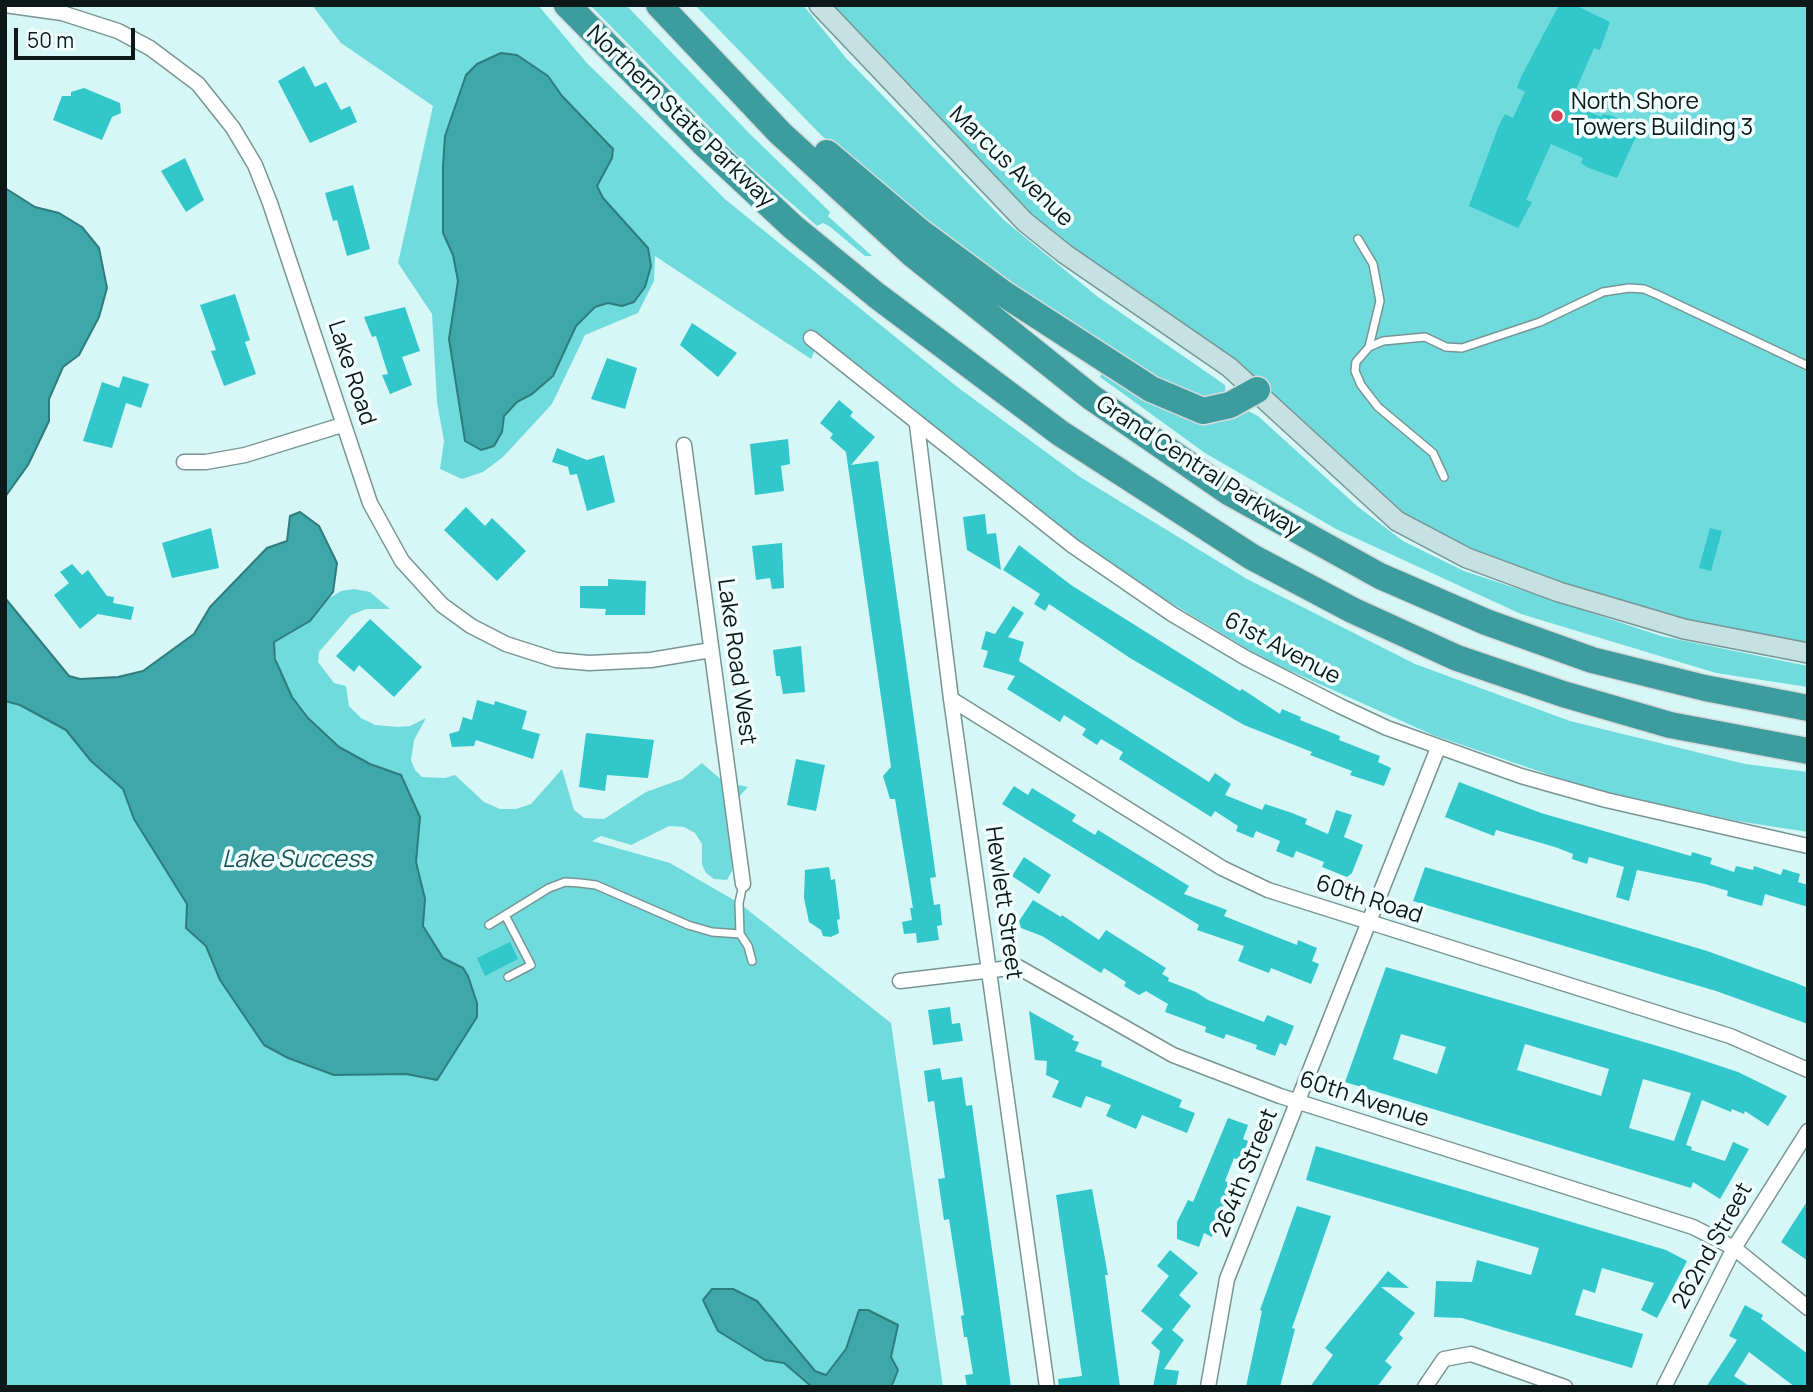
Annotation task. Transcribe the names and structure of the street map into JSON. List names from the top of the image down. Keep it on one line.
{"streets":{"highway":["Northern State Parkway","Grand Central Parkway"],"main road":["Marcus Avenue"],"street":["Lake Road","61st Avenue","Lake Road West","60th Road","Hewlett Street","60th Avenue","264th Street","262nd Street"]},"crossings":[["Northern State Parkway","Grand Central Parkway"],["Lake Road","Lake Road West"],["61st Avenue","Hewlett Street"],["61st Avenue","264th Street"],["60th Road","Hewlett Street"],["60th Road","264th Street"],["Hewlett Street","60th Avenue"],["60th Avenue","264th Street"],["60th Avenue","262nd Street"]],"water":["Lake Success"],"places":["North Shore Towers Building 3"],"scale_bar":"50 m"}
